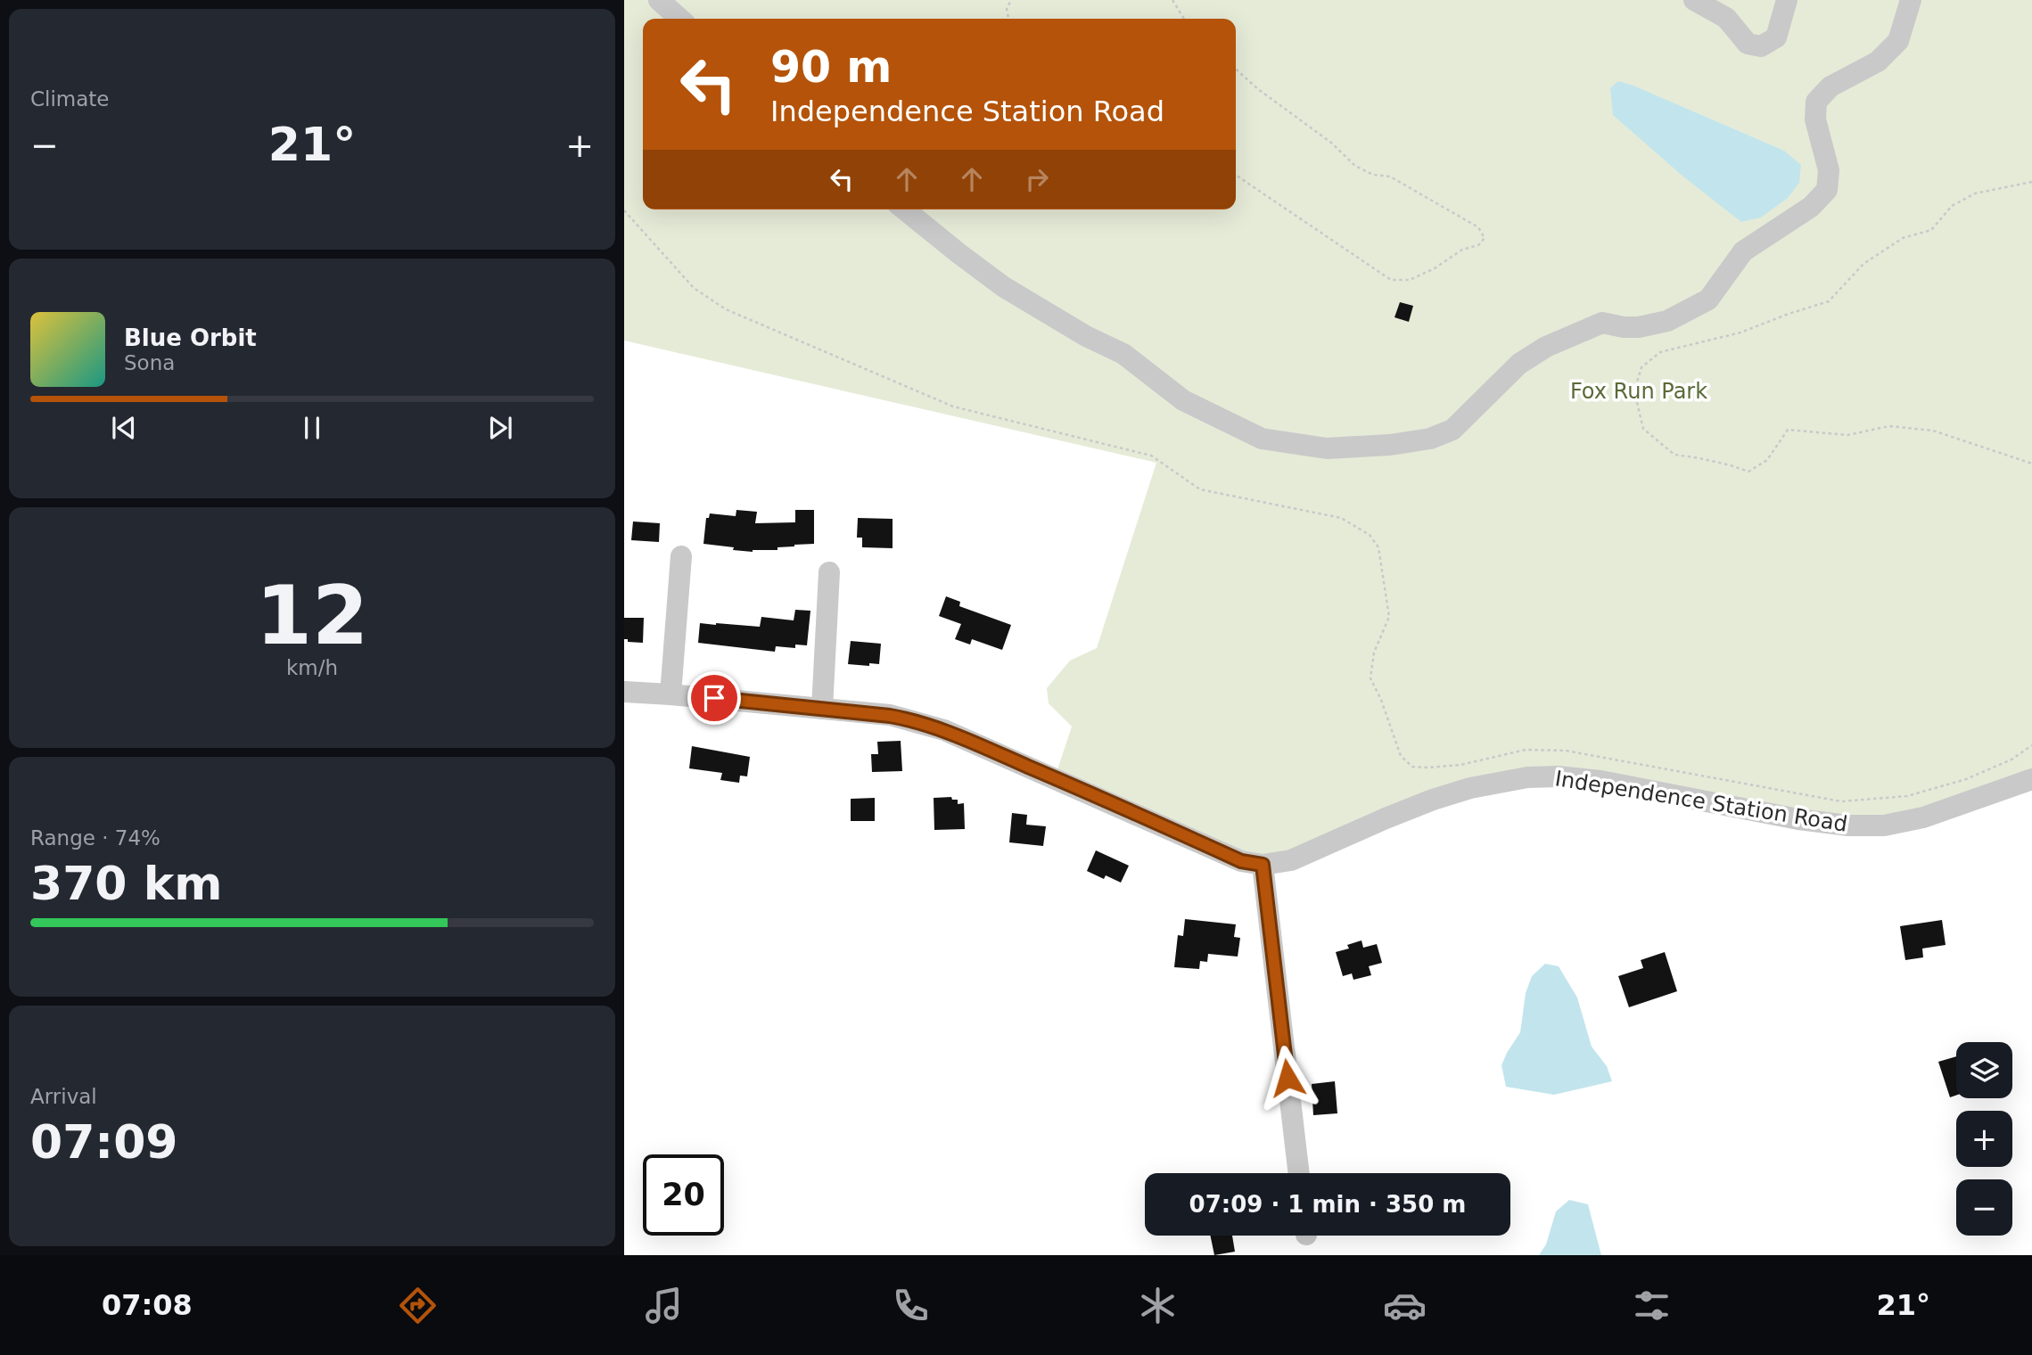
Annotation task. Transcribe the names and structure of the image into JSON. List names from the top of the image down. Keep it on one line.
{"streets":{"street":["Independence Station Road"]},"parks":["Fox Run Park"],"page":{"tile":["Climate",["12","km/h"],["Range · 74%","370 km"],["Arrival","07:09"]],"turn":["90 m","Independence Station Road"],"heat":["−","21°","+"],"song":["Blue Orbit","Sona"],"map_buttons":["+","−"],"limit":"20","trip":"07:09 · 1 min · 350 m","tabs":["07:08","21°"]}}
